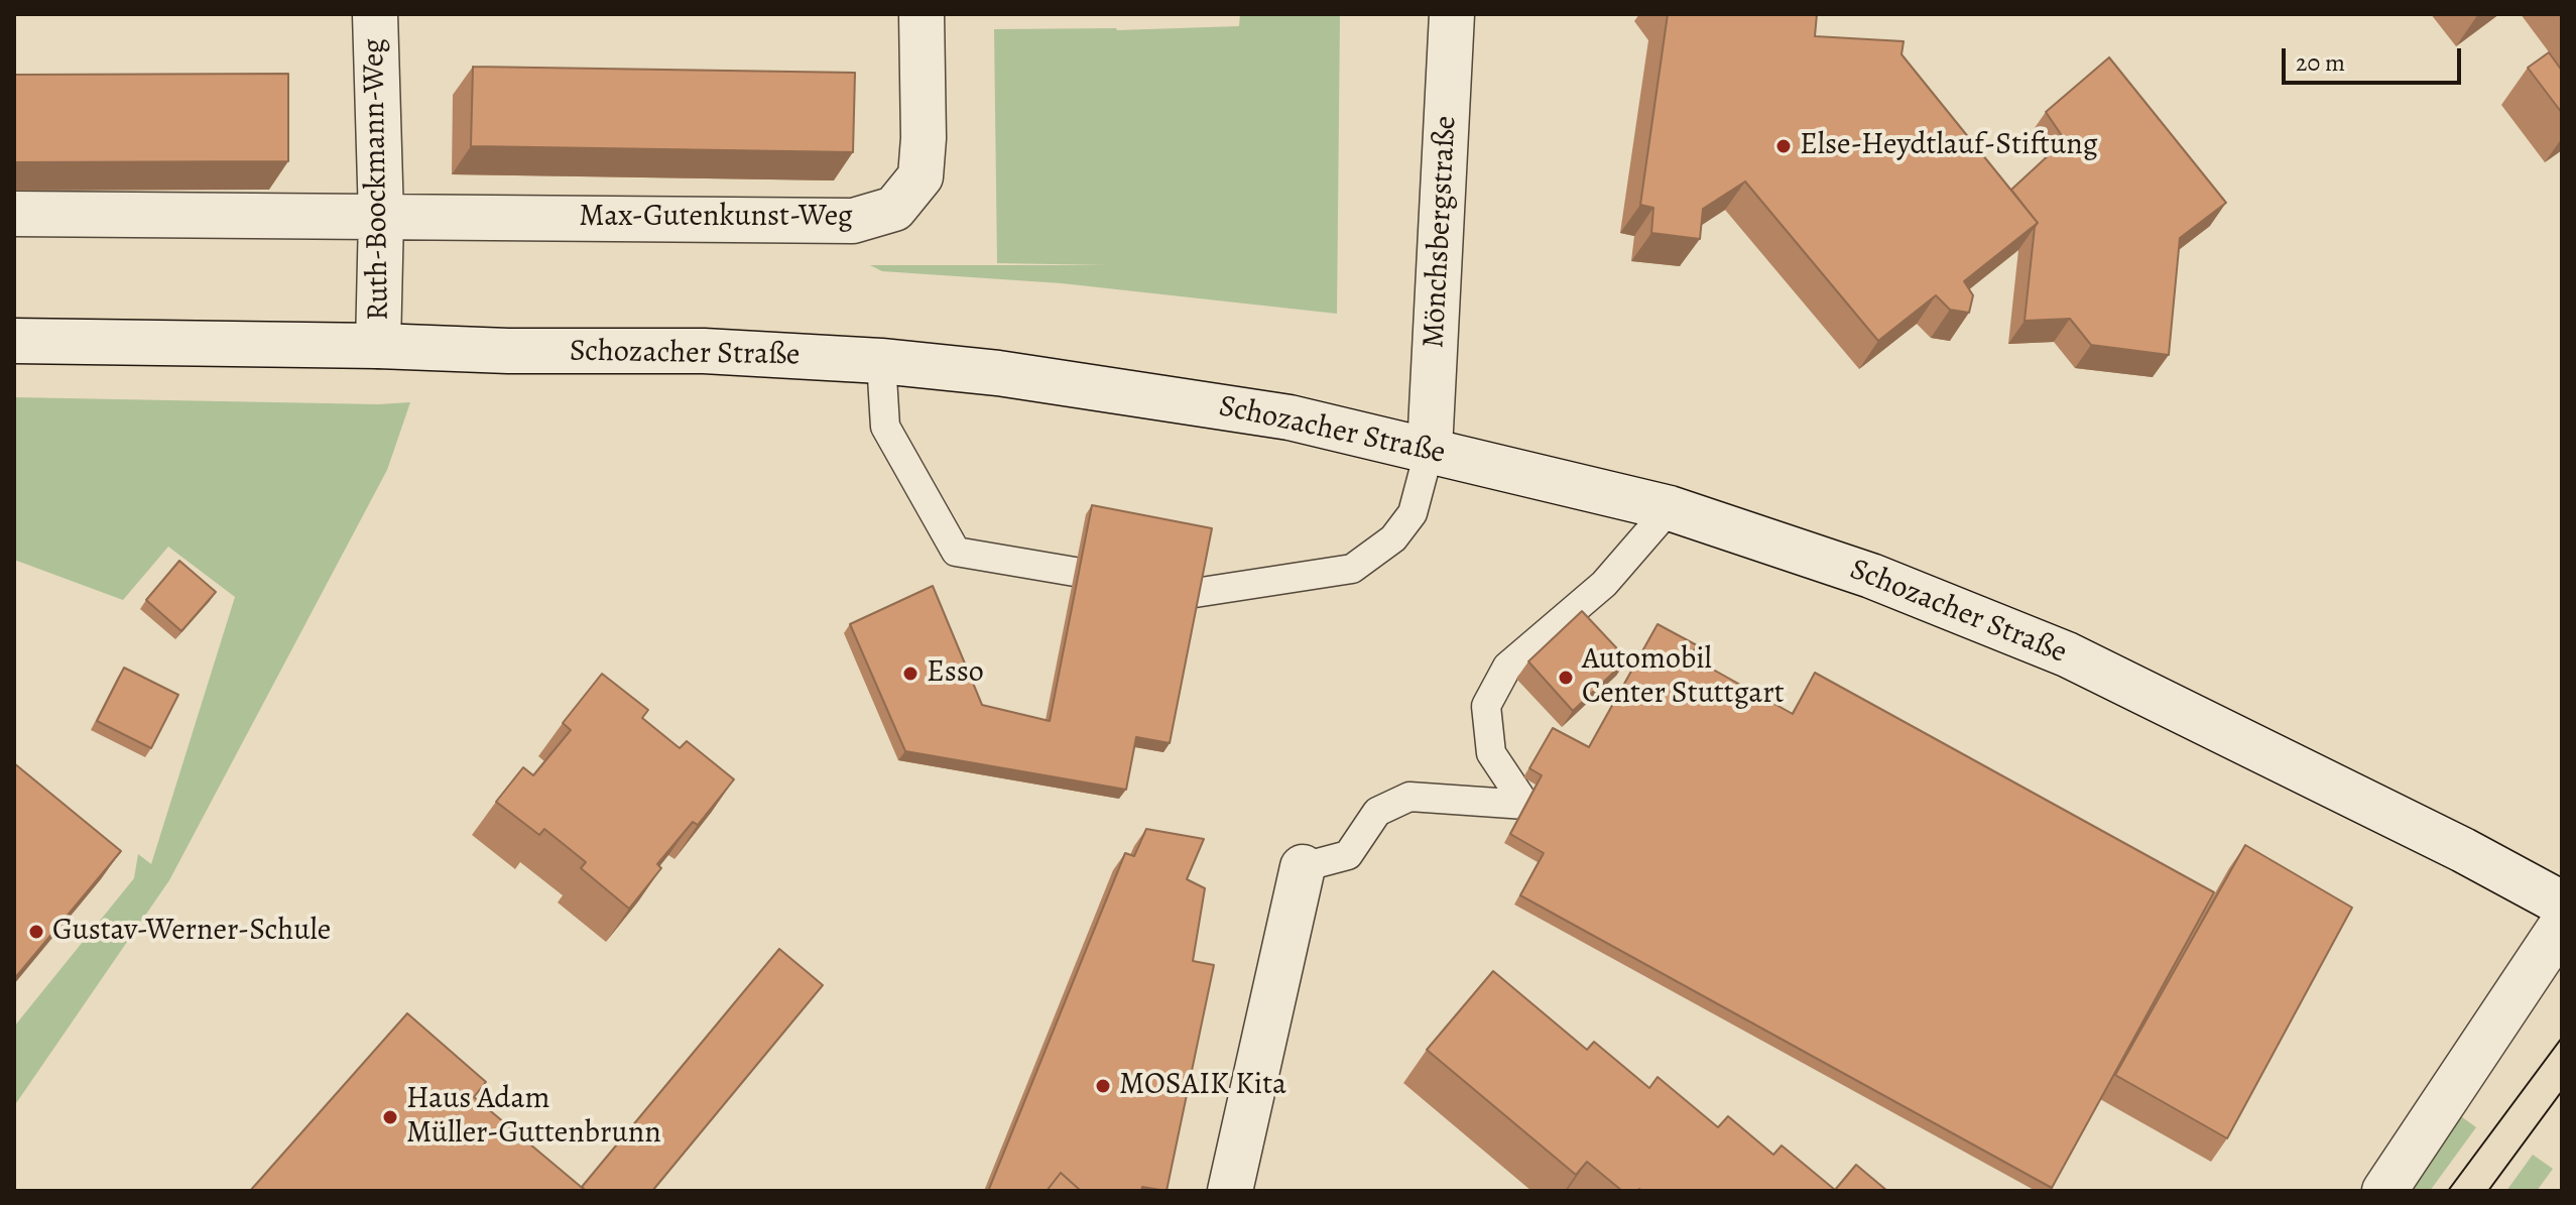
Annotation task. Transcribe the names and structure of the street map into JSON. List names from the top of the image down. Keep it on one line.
{"streets":{"main road":["Ruth-Boockmann-Weg","Max-Gutenkunst-Weg","Mönchsbergstraße","Schozacher Straße"]},"crossings":[["Ruth-Boockmann-Weg","Max-Gutenkunst-Weg"],["Ruth-Boockmann-Weg","Schozacher Straße"],["Mönchsbergstraße","Schozacher Straße"]],"places":["Else-Heydtlauf-Stiftung","Esso","Automobil Center Stuttgart","Gustav-Werner-Schule","MOSAIK Kita","Haus Adam Müller-Guttenbrunn"],"scale_bar":"20 m"}
